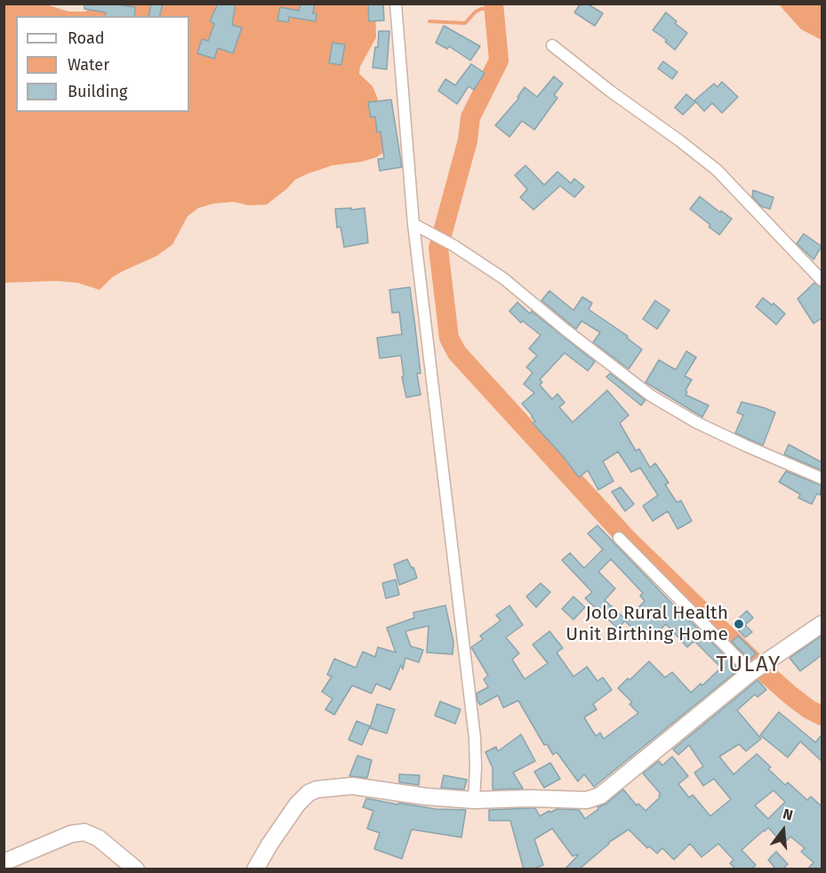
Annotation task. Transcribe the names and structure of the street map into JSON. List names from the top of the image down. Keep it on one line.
{"districts":["TULAY"],"places":["Jolo Rural Health Unit Birthing Home"],"legend":["Road","Water","Building"],"north":"top"}
